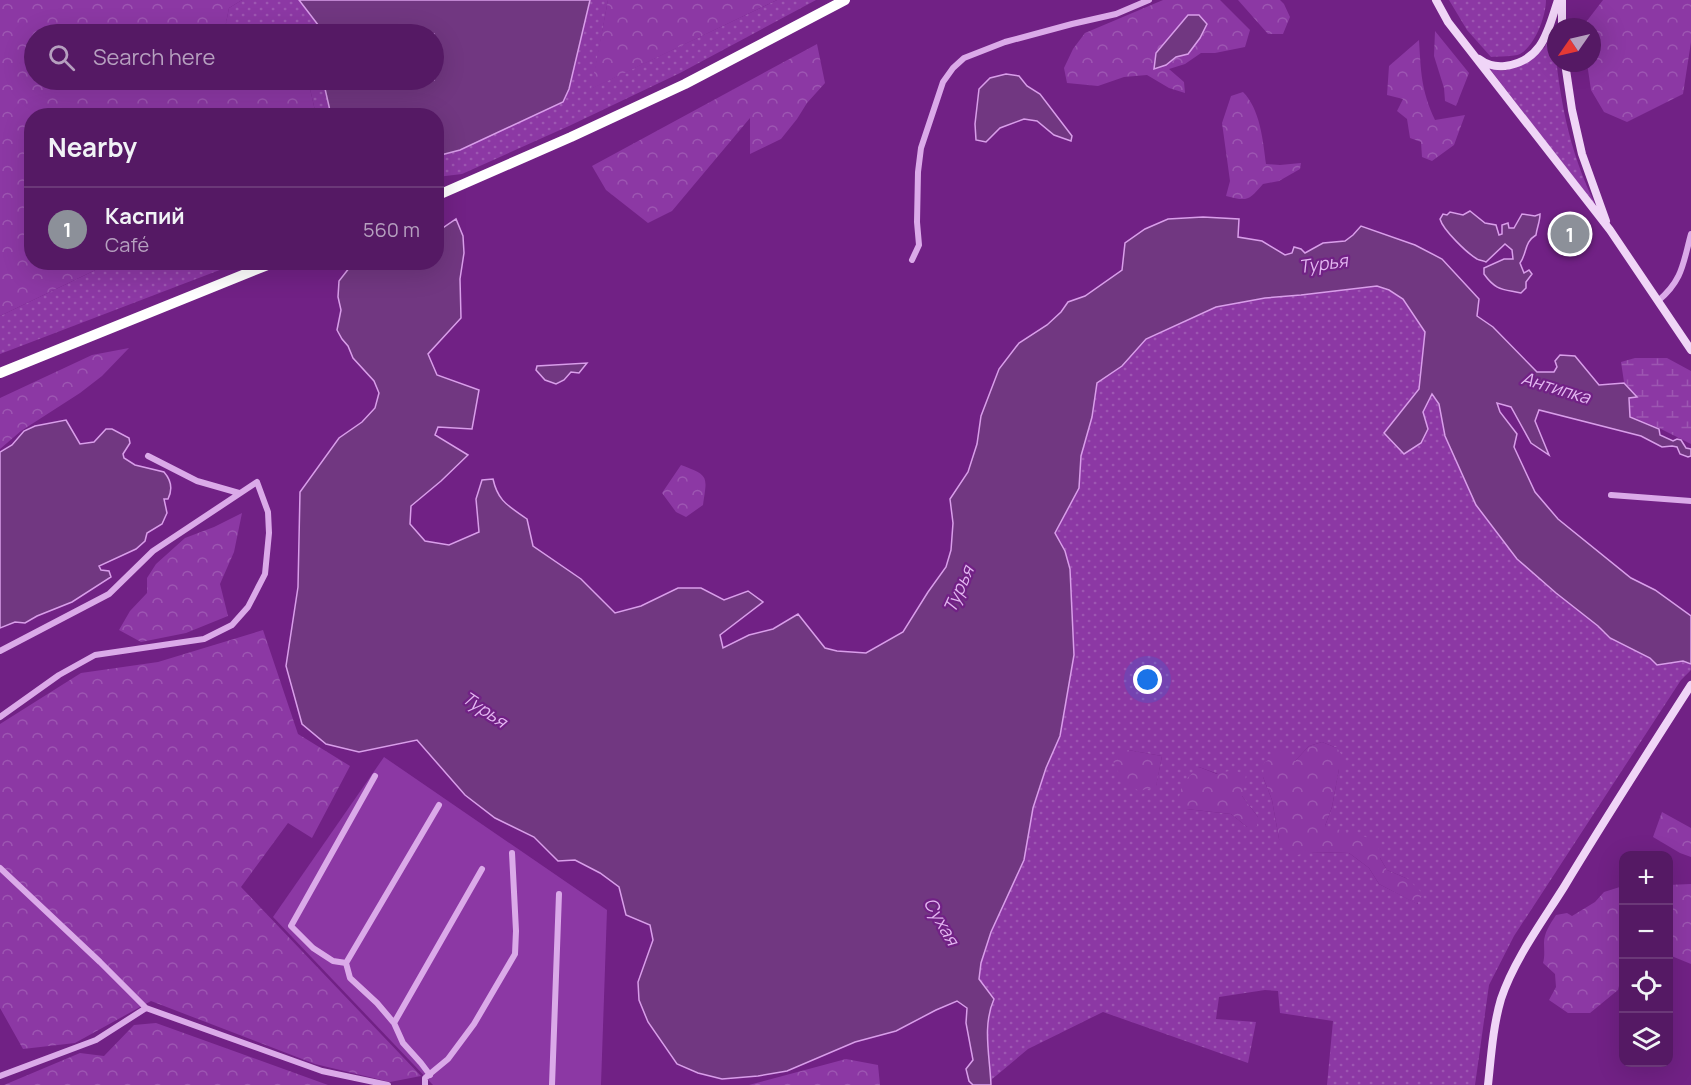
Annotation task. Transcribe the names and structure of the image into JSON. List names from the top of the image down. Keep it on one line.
{"water":["Турья","Антипка","Сухая"],"north":"bottom left","page":{"search":"Search here","heading":"Nearby","list":[{"mark":"1","name":"Каспий","note":"Café","value":"560 m"}],"pins":"1","map_buttons":["+","−"]}}
